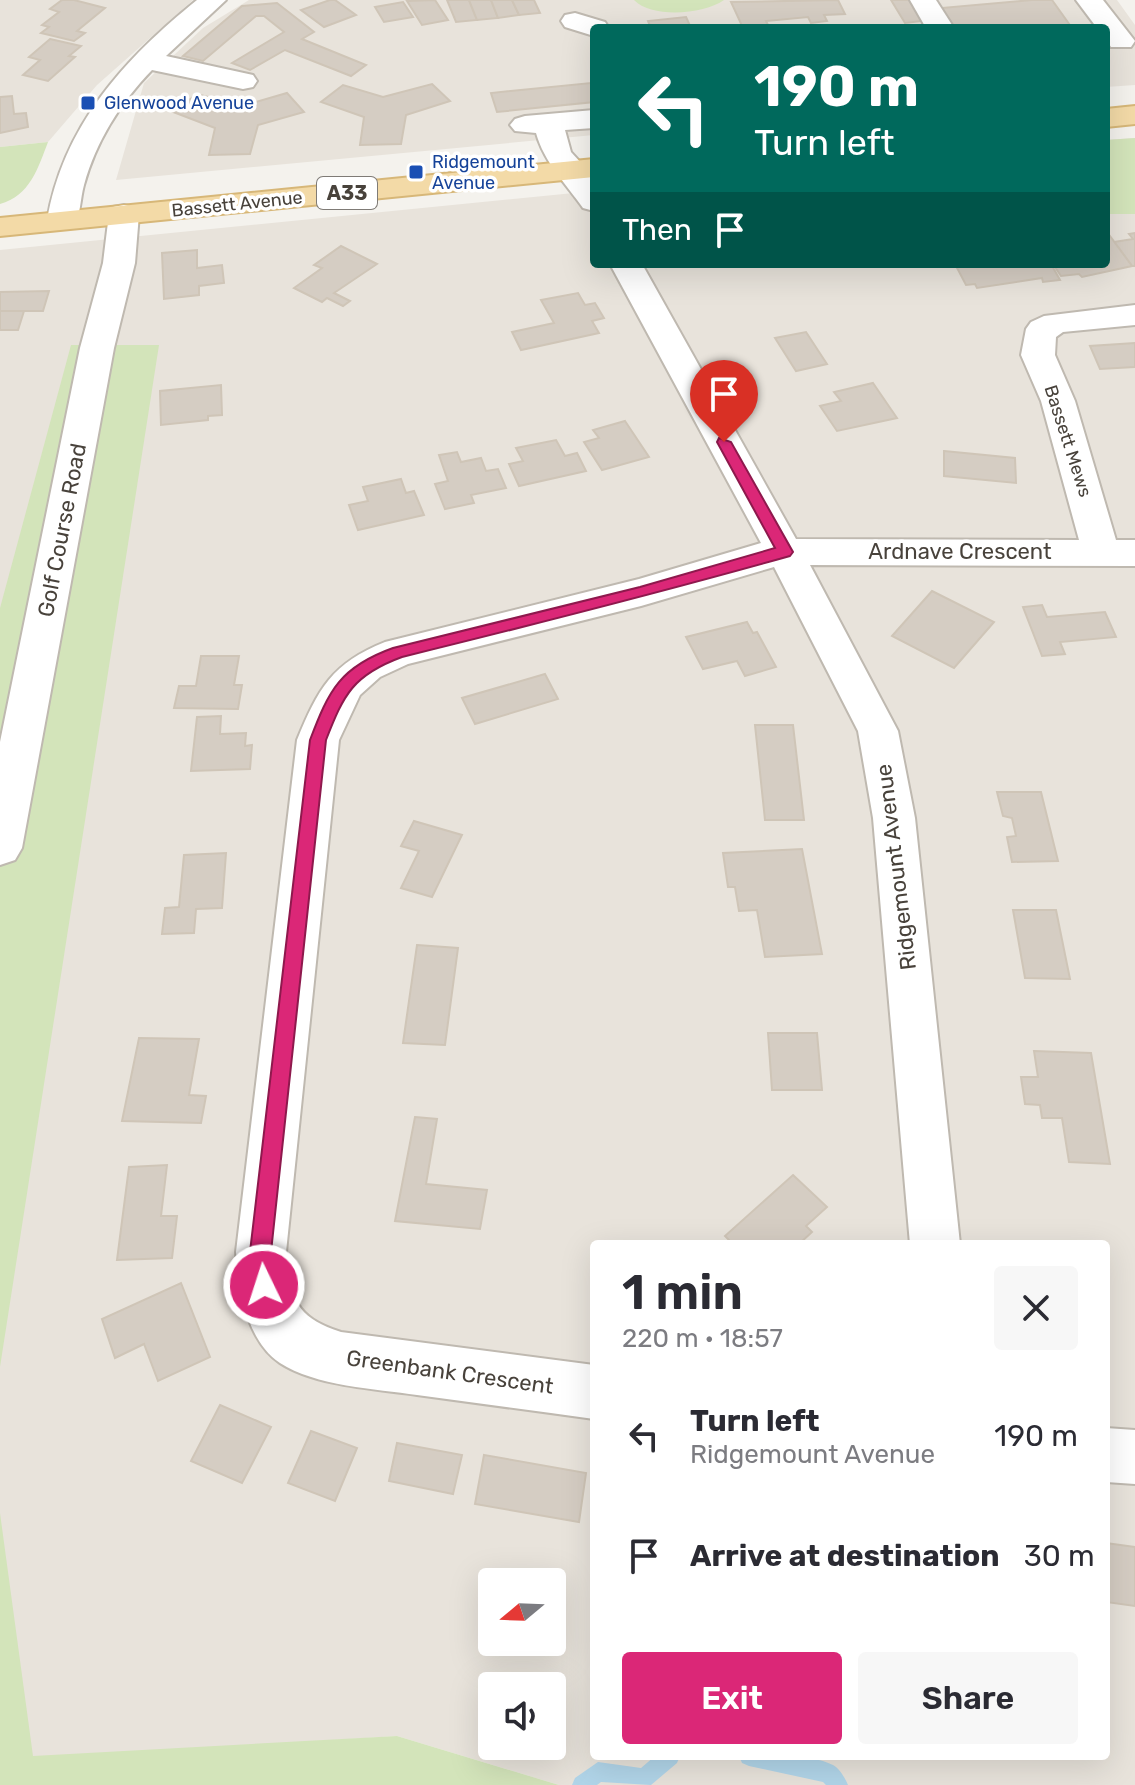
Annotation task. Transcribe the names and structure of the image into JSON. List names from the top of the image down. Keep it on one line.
{"streets":{"main road":["A33","Bassett Avenue"],"street":["Bassett Mews","Golf Course Road","Ardnave Crescent","Ridgemount Avenue","Greenbank Crescent"]},"crossings":[["Bassett Avenue","Golf Course Road"],["Bassett Mews","Ardnave Crescent"],["Ardnave Crescent","Ridgemount Avenue"],["Ardnave Crescent","Greenbank Crescent"],["Ridgemount Avenue","Greenbank Crescent"]],"places":{"transit":["Glenwood Avenue","Ridgemount Avenue"]},"north":"left","page":{"turn":["190 m","Turn left"],"then":"Then","heading":["1 min","220 m · 18:57"],"list":[{"name":"Turn left","note":"Ridgemount Avenue","value":"190 m"},{"name":"Arrive at destination","value":"30 m"}],"buttons":["Exit","Share"]}}
